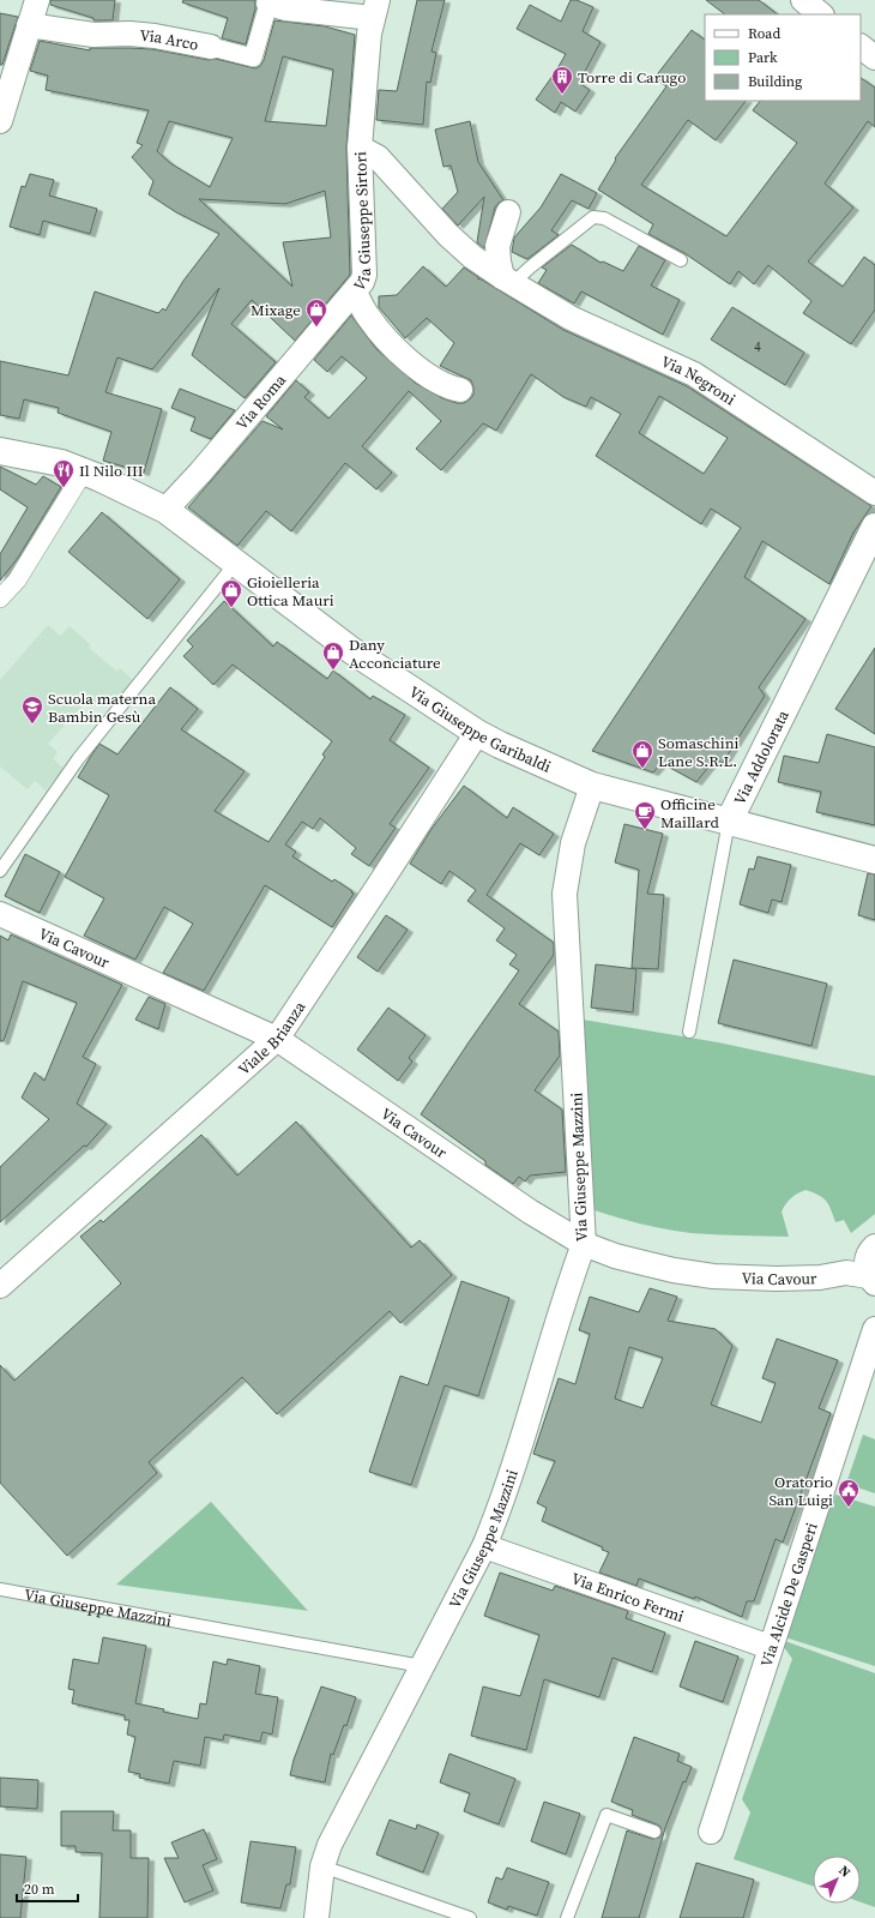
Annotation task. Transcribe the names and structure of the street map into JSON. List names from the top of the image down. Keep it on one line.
{"streets":{"street":["Via Arco","Via Giuseppe Sirtori","Via Negroni","Via Roma","Via Giuseppe Garibaldi","Via Addolorata","Via Cavour","Viale Brianza","Via Giuseppe Mazzini","Via Alcide De Gasperi","Via Enrico Fermi"]},"crossings":[["Via Giuseppe Sirtori","Via Negroni"],["Via Giuseppe Sirtori","Via Roma"],["Via Roma","Via Giuseppe Garibaldi"],["Via Giuseppe Garibaldi","Via Addolorata"],["Via Giuseppe Garibaldi","Viale Brianza"],["Via Giuseppe Garibaldi","Via Giuseppe Mazzini"],["Via Cavour","Viale Brianza"],["Via Cavour","Via Giuseppe Mazzini"],["Via Giuseppe Mazzini","Via Enrico Fermi"],["Via Alcide De Gasperi","Via Enrico Fermi"]],"places":{"building":["Torre di Carugo"],"shop":["Mixage","Gioielleria Ottica Mauri","Dany Acconciature","Somaschini Lane S.R.L."],"restaurant":["Il Nilo III"],"school or university":["Scuola materna Bambin Gesù"],"cafe":["Officine Maillard"],"public building":["Oratorio San Luigi"]},"house_numbers":["4"],"legend":["Road","Park","Building"],"scale_bar":"20 m","north":"top right"}
